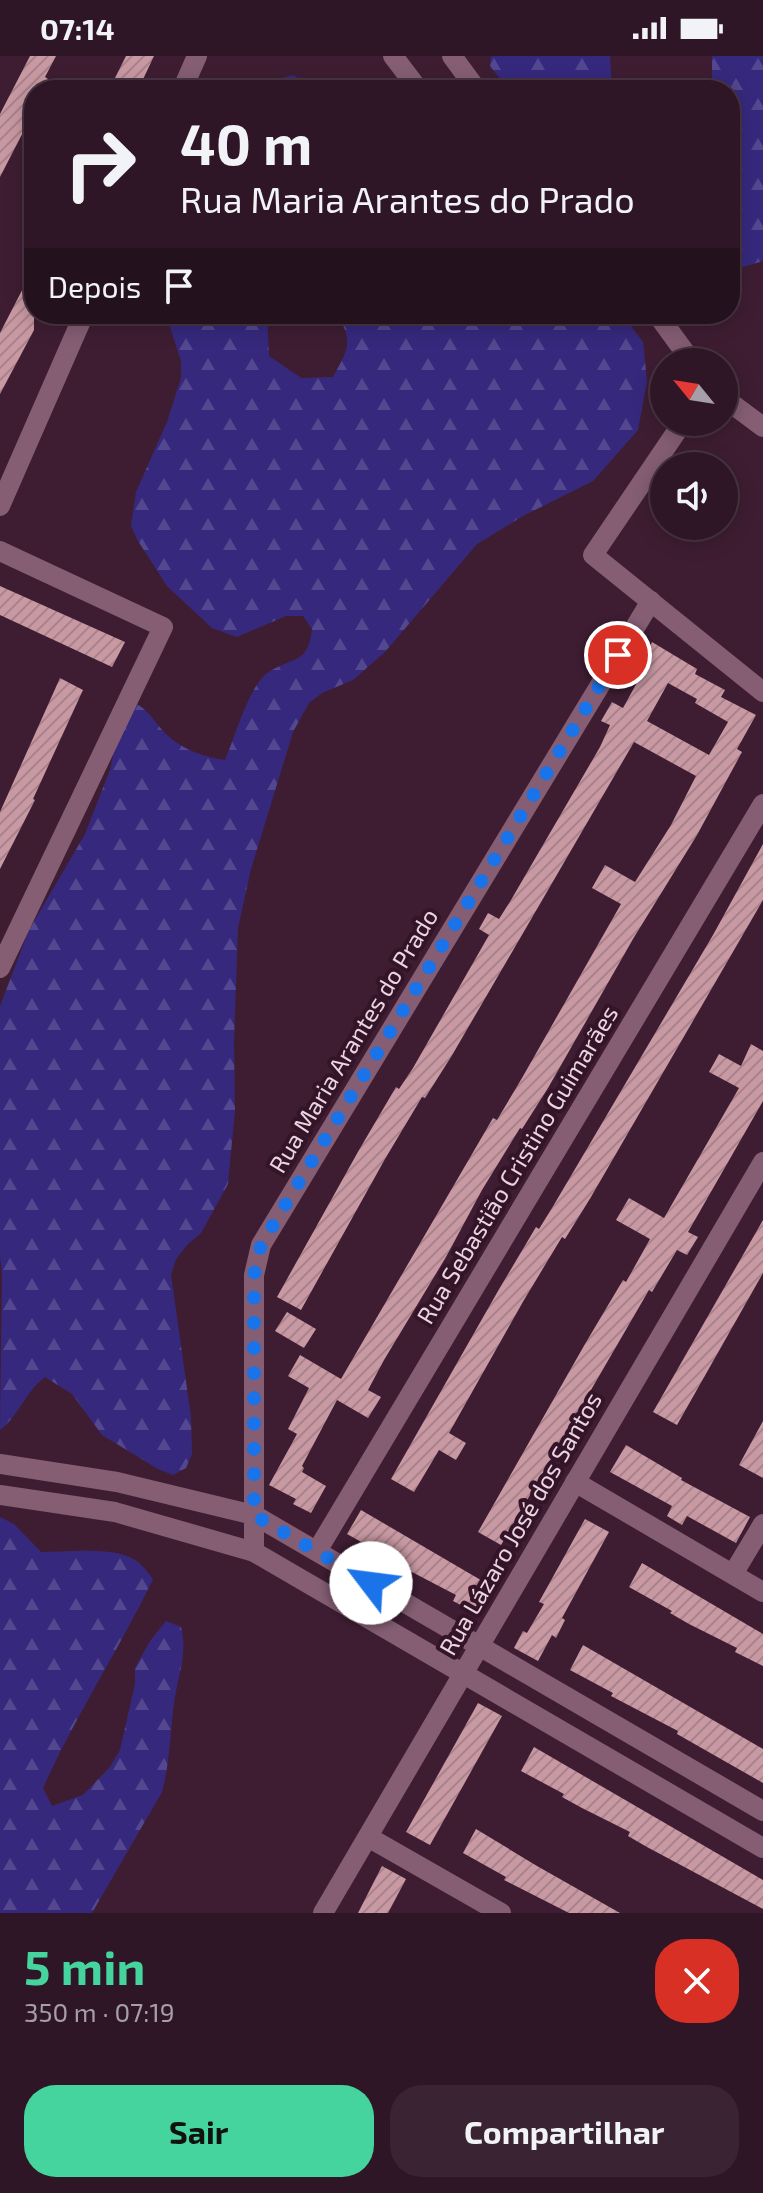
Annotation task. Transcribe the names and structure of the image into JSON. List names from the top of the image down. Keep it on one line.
{"streets":{"street":["Rua Maria Arantes do Prado","Rua Sebastião Cristino Guimarães","Rua Lázaro José dos Santos"]},"north":"top left","page":{"status":"07:14","turn":["40 m","Rua Maria Arantes do Prado"],"then":"Depois","heading":["5 min","350 m · 07:19"],"buttons":["Sair","Compartilhar"]}}
